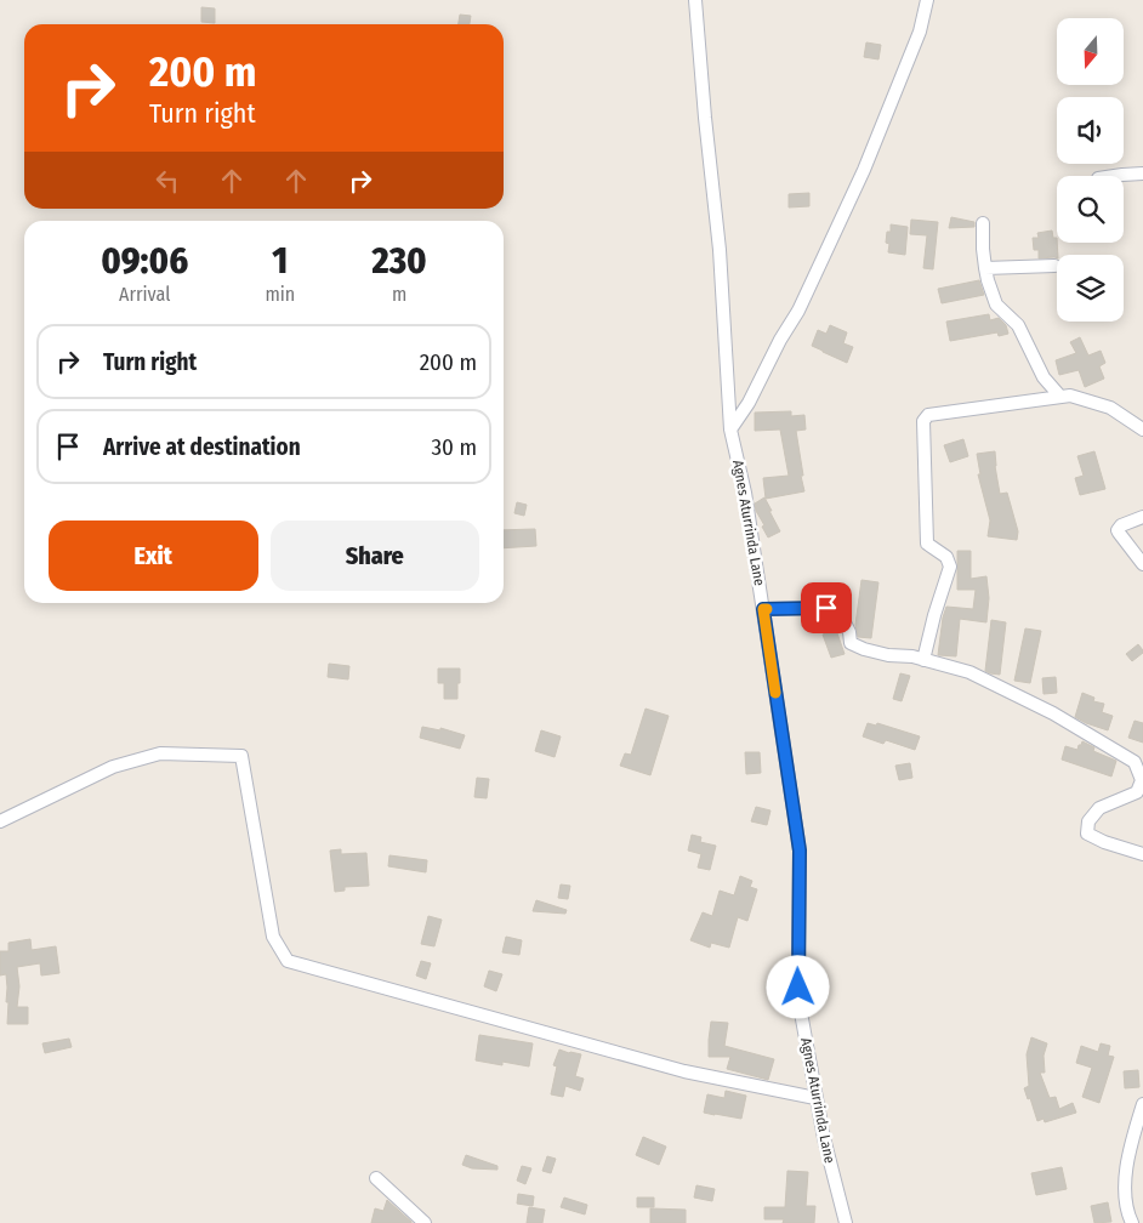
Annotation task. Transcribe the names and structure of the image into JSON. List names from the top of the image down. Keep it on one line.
{"streets":{"street":["Agnes Aturrinda Lane"]},"north":"bottom","page":{"turn":["200 m","Turn right"],"eta":["09:06","Arrival","1","min","230","m"],"list":[{"name":"Turn right","value":"200 m"},{"name":"Arrive at destination","value":"30 m"}],"buttons":["Exit","Share"]}}
